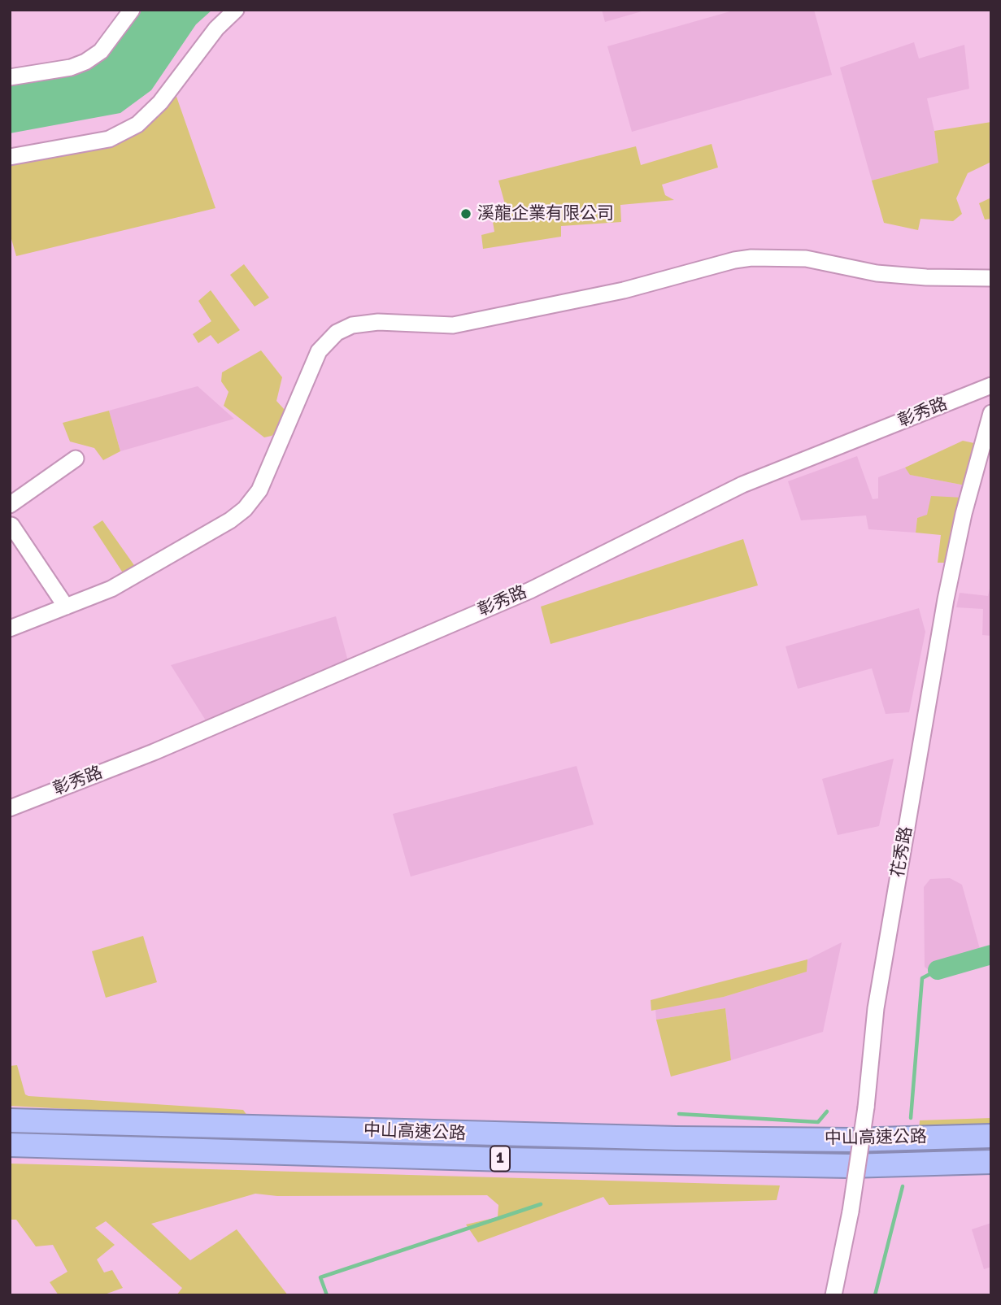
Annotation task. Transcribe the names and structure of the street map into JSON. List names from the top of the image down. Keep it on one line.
{"streets":{"highway":["中山高速公路","1"],"street":["彰秀路","花秀路"]},"places":["溪龍企業有限公司"]}
